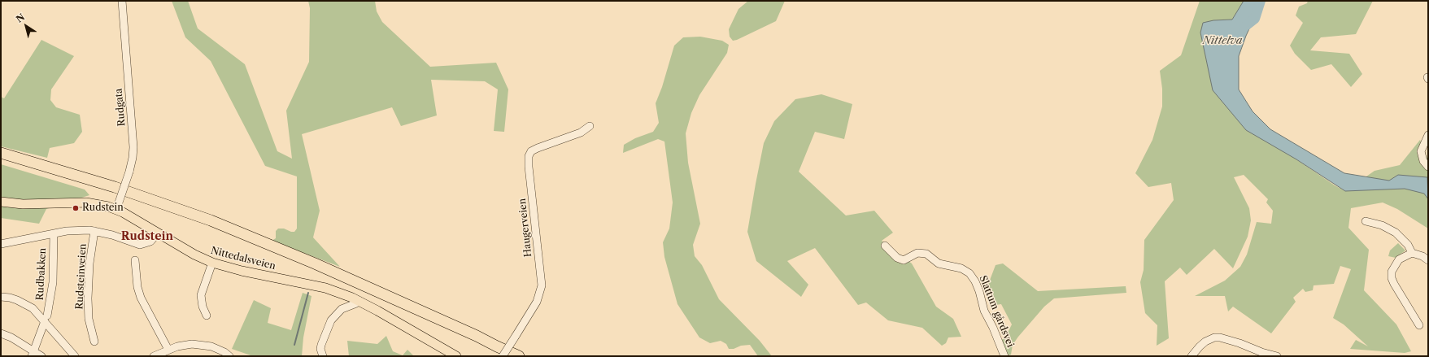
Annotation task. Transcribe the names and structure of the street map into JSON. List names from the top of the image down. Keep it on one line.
{"streets":{"main road":["Nittedalsveien"],"street":["Rudgata","Haugerveien","Rudbakken","Rudsteinveien","Slattum gårdsvei"]},"crossings":[["Rudgata","Nittedalsveien"],["Nittedalsveien","Rudsteinveien"],["Rudbakken","Rudsteinveien"]],"districts":["Rudstein"],"water":["Nittelva"],"places":["Rudstein"],"north":"top left"}
